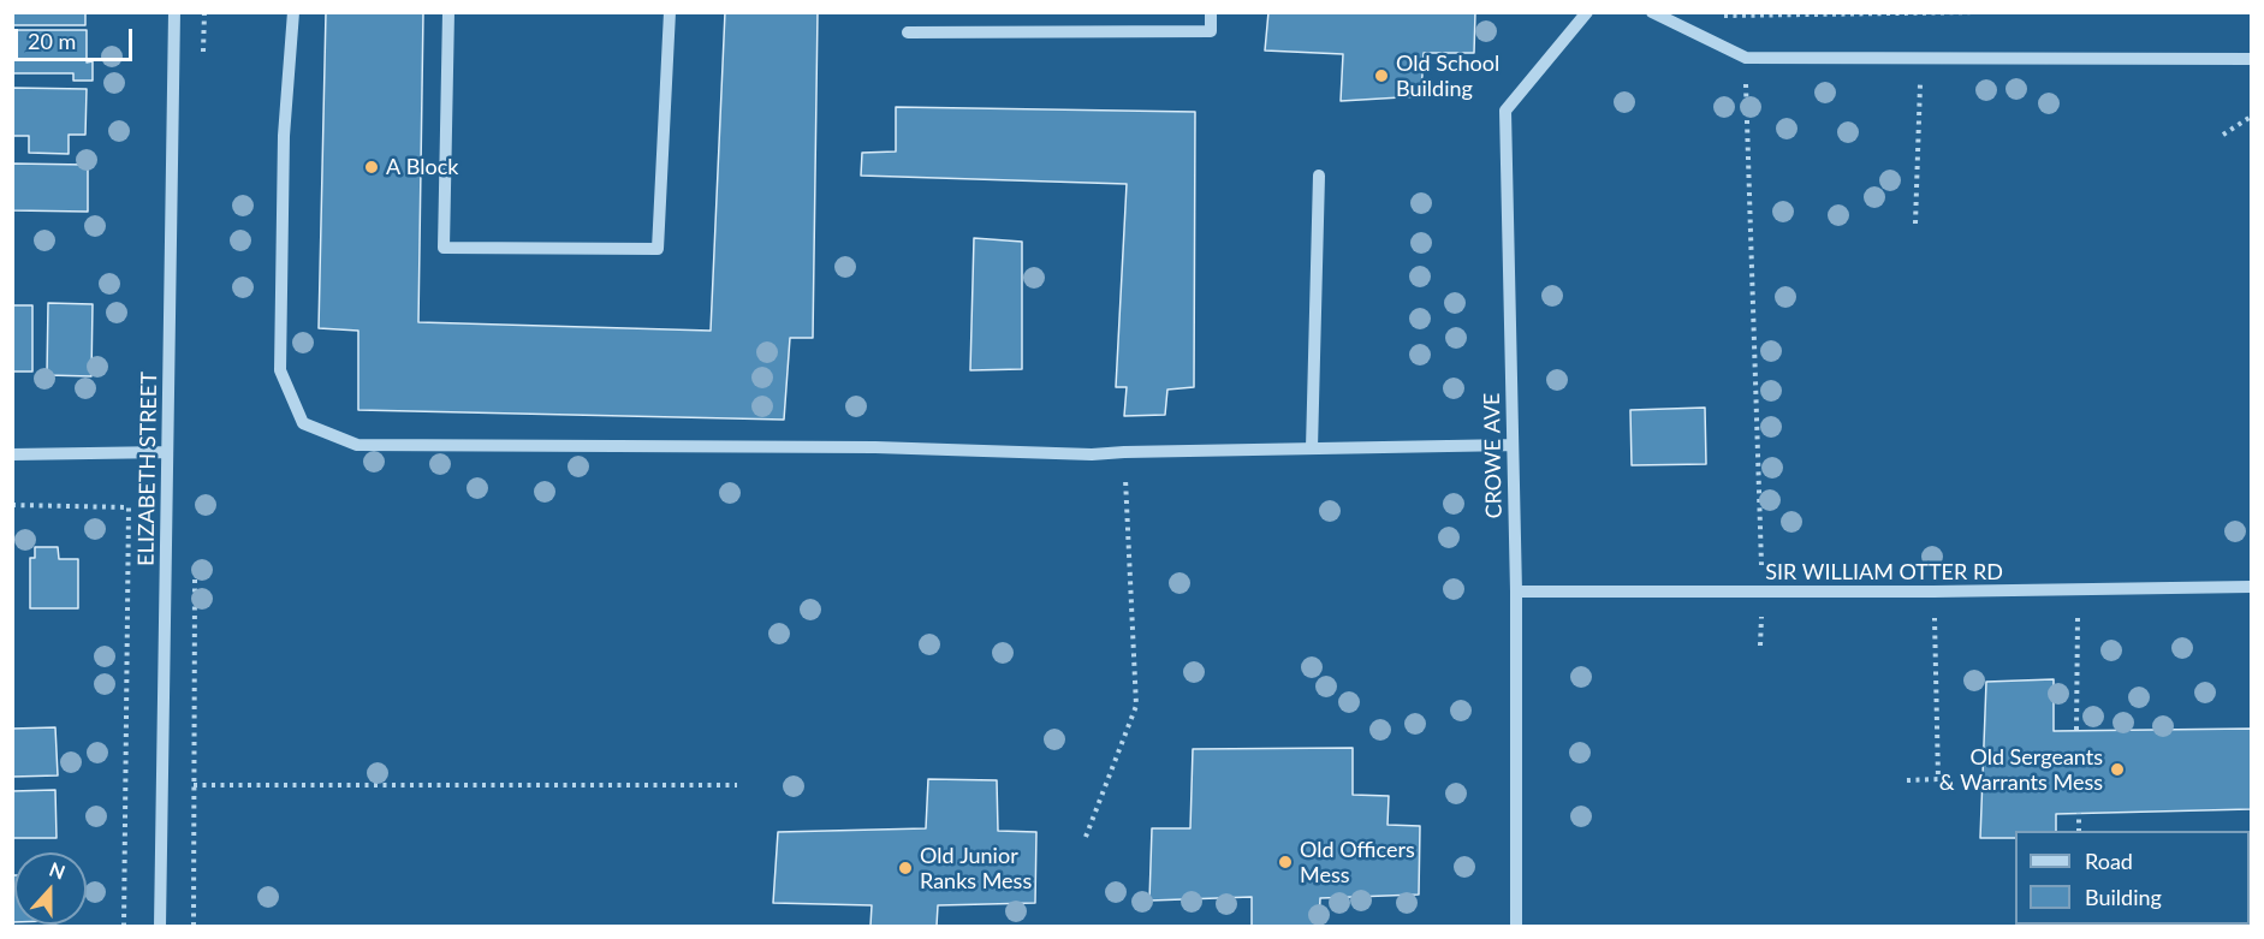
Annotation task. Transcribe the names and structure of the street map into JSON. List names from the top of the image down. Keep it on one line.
{"streets":{"street":["CROWE AVE","ELIZABETH STREET","SIR WILLIAM OTTER RD"]},"crossings":[["CROWE AVE","SIR WILLIAM OTTER RD"]],"places":["Old School Building","A Block","Old Sergeants & Warrants Mess","Old Officers Mess","Old Junior Ranks Mess"],"legend":["Road","Building"],"scale_bar":"20 m","north":"top"}
